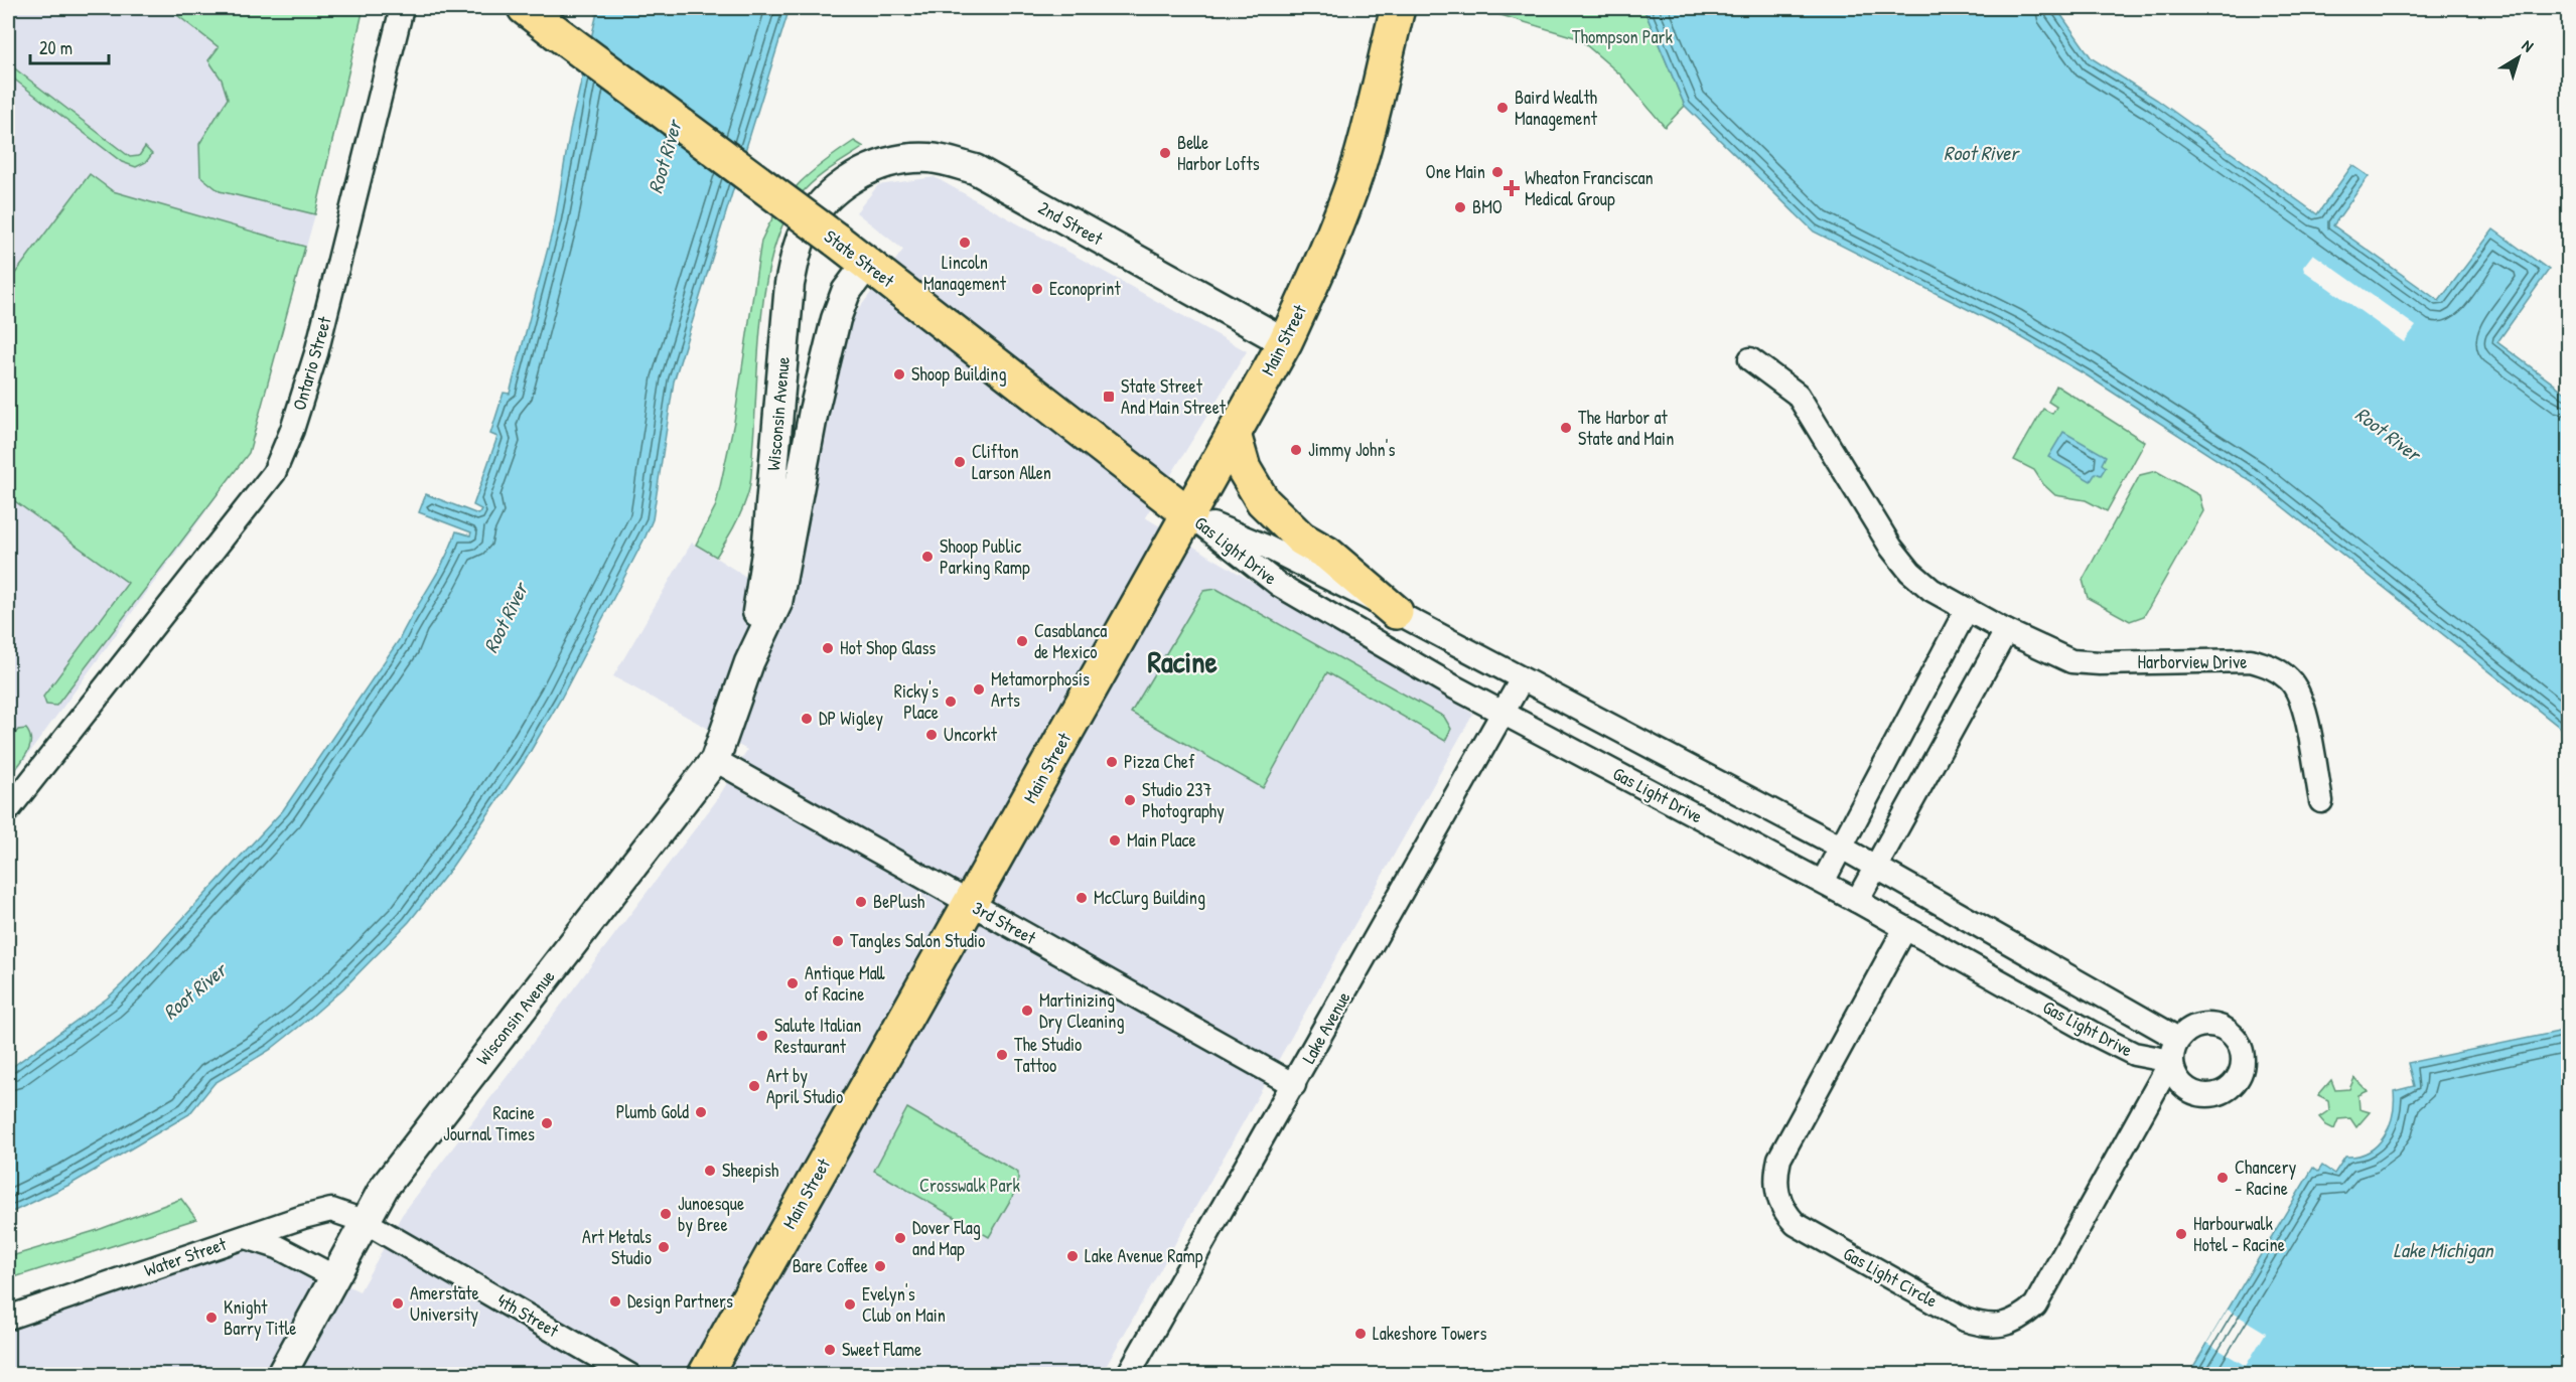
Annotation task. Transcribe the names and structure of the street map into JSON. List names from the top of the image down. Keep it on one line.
{"streets":{"main road":["State Street","Main Street"],"street":["2nd Street","Ontario Street","Wisconsin Avenue","Gas Light Drive","Harborview Drive","3rd Street","Lake Avenue","Water Street","Gas Light Circle","4th Street"]},"crossings":[["2nd Street","Main Street"],["2nd Street","Wisconsin Avenue"],["State Street","Main Street"],["State Street","Wisconsin Avenue"],["State Street","Gas Light Drive"],["Main Street","Gas Light Drive"],["Main Street","3rd Street"],["Wisconsin Avenue","3rd Street"],["Wisconsin Avenue","Water Street"],["Wisconsin Avenue","4th Street"],["Gas Light Drive","Lake Avenue"],["Gas Light Drive","Gas Light Circle"],["3rd Street","Lake Avenue"],["Water Street","4th Street"]],"districts":["Racine"],"water":["Root River","Lake Michigan"],"parks":["Thompson Park","Crosswalk Park"],"places":{"other":["Baird Wealth Management","Belle Harbor Lofts","One Main","BMO","Lincoln Management","Econoprint","Shoop Building","The Harbor at State and Main","Jimmy John's","Clifton Larson Allen","Shoop Public Parking Ramp","Casablanca de Mexico","Hot Shop Glass","Metamorphosis Arts","Ricky's Place","DP Wigley","Uncorkt","Pizza Chef","Studio 237 Photography","Main Place","McClurg Building","BePlush","Tangles Salon Studio","Antique Mall of Racine","Martinizing Dry Cleaning","Salute Italian Restaurant","The Studio Tattoo","Art by April Studio","Plumb Gold","Racine Journal Times","Sheepish","Chancery - Racine","Junoesque by Bree","Harbourwalk Hotel - Racine","Dover Flag and Map","Art Metals Studio","Lake Avenue Ramp","Bare Coffee","Design Partners","Amerstate University","Evelyn's Club on Main","Knight Barry Title","Lakeshore Towers","Sweet Flame"],"health":["Wheaton Franciscan Medical Group"],"transit":["State Street And Main Street"]},"scale_bar":"20 m","north":"top right"}
